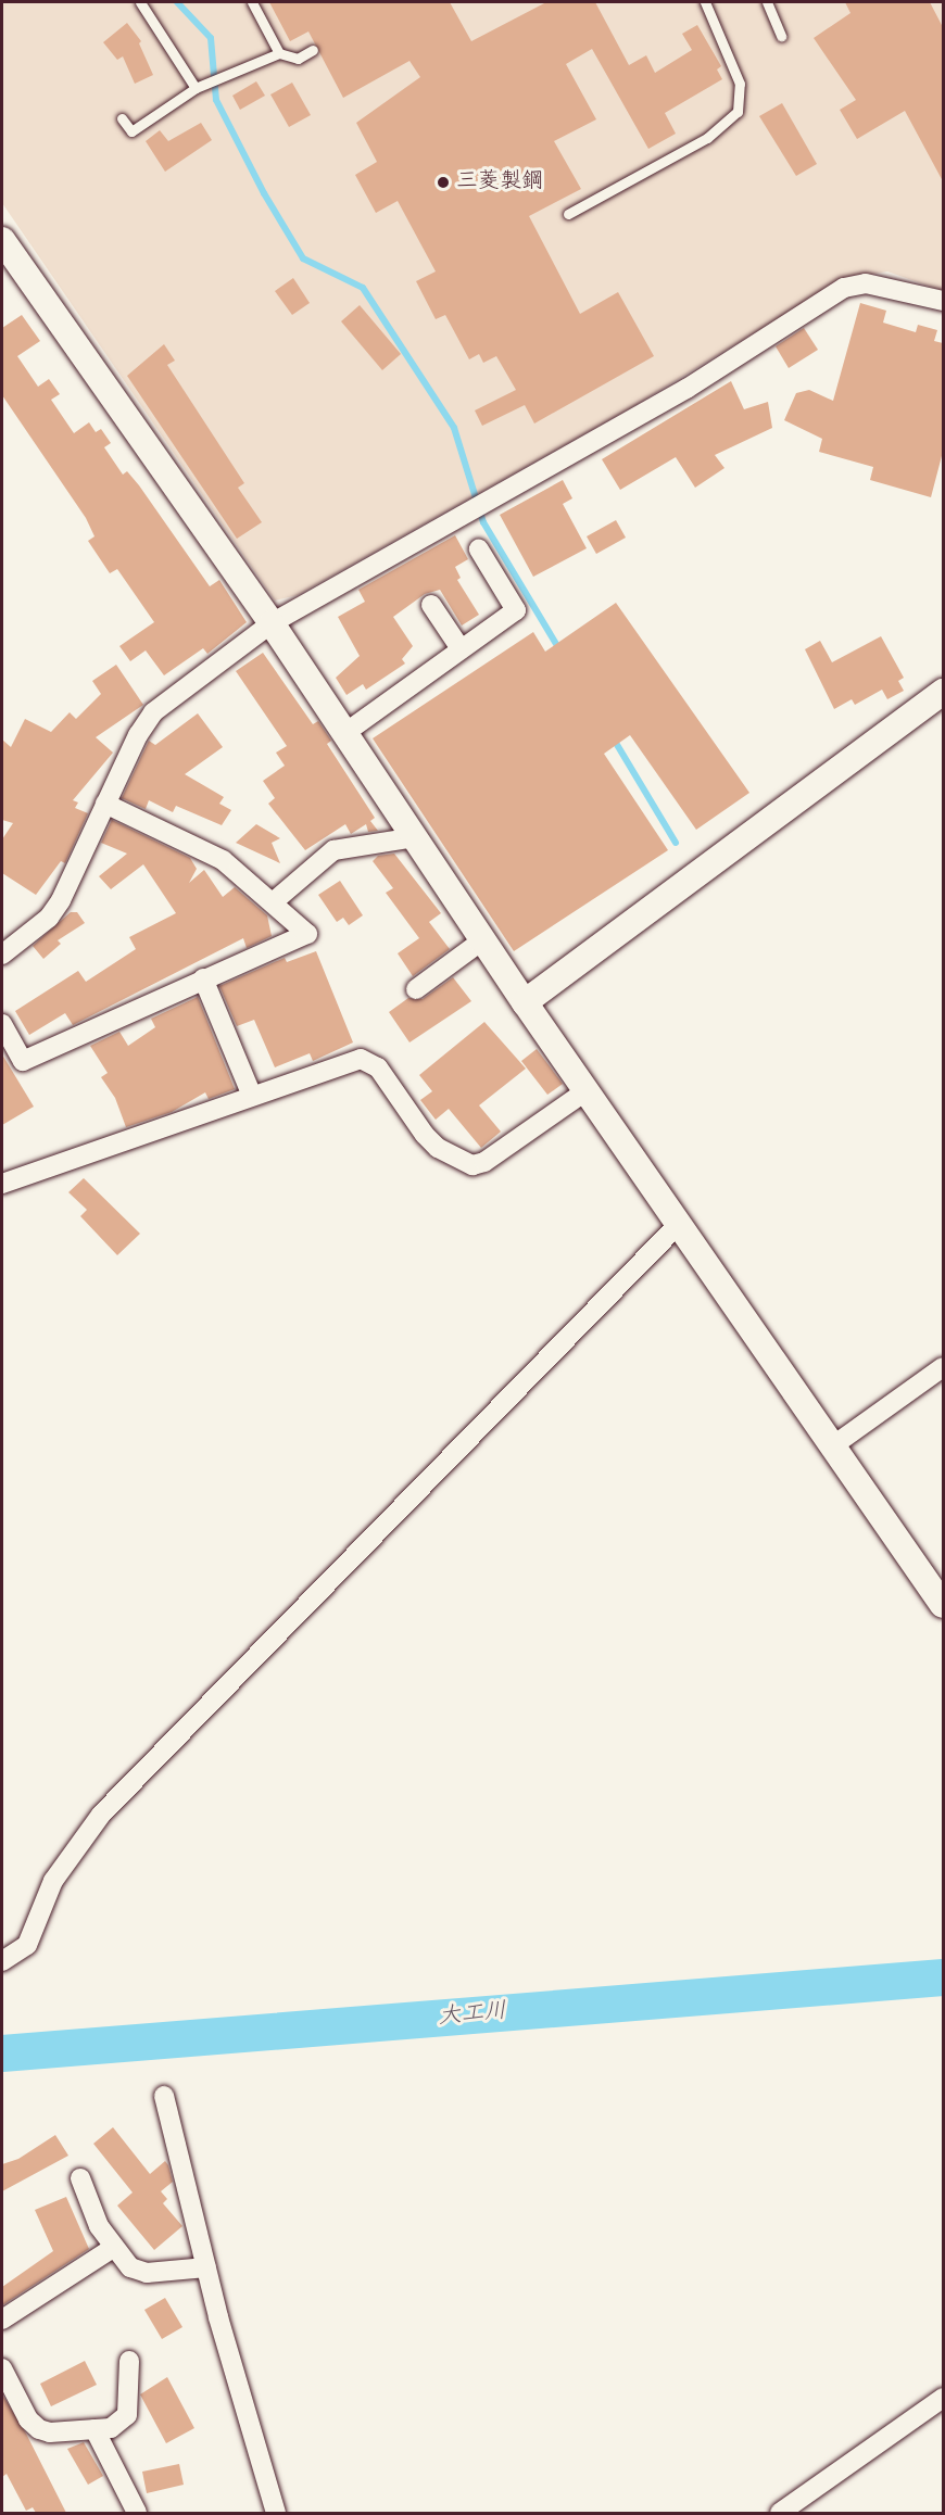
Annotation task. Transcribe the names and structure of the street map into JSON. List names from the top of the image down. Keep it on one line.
{"water":["大工川"],"places":["三菱製鋼"]}
